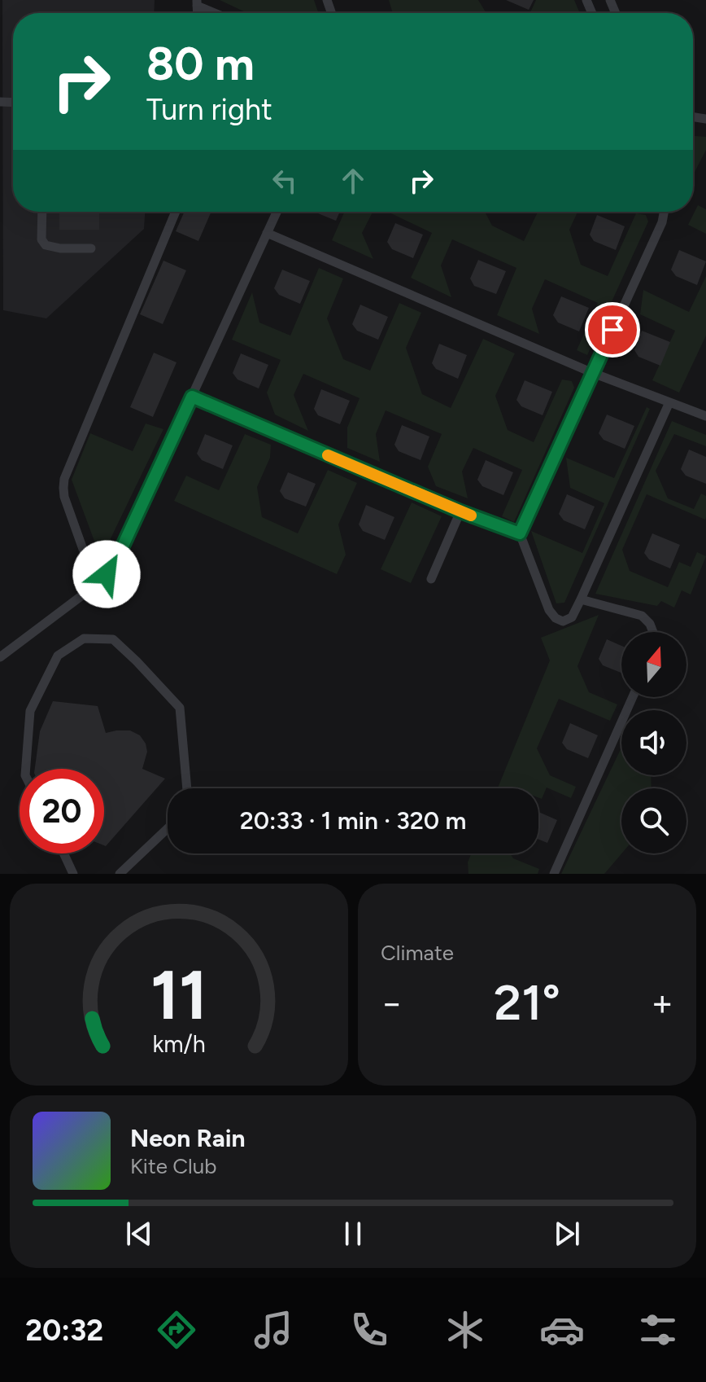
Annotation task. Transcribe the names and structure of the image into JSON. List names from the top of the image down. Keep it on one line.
{"north":"top","page":{"turn":["80 m","Turn right"],"limit":"20","trip":"20:33 · 1 min · 320 m","tile":"Climate","heat":["−","21°","+"],"song":["Neon Rain","Kite Club"],"tabs":"20:32","gauge":["11","km/h"]}}
